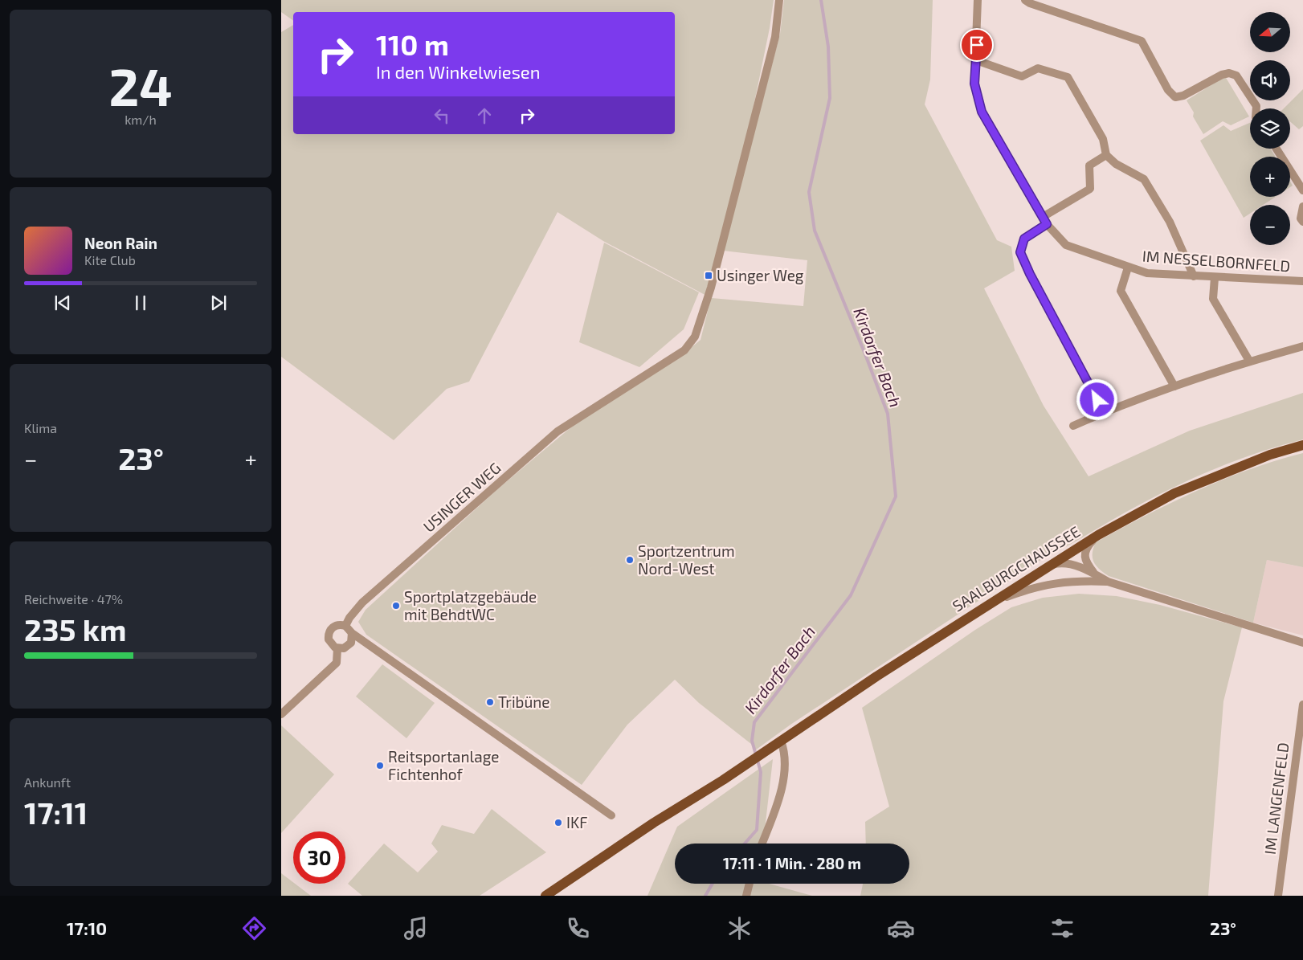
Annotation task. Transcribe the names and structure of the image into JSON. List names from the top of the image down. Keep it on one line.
{"streets":{"main road":["SAALBURGCHAUSSEE"],"street":["IM NESSELBORNFELD","USINGER WEG","IM LANGENFELD"]},"water":["Kirdorfer Bach"],"places":{"transit":["Usinger Weg"],"other":["Sportzentrum Nord-West","Sportplatzgebäude mit BehdtWC","Tribüne","Reitsportanlage Fichtenhof","IKF"]},"north":"left","page":{"tile":[["24","km/h"],"Klima",["Reichweite · 47%","235 km"],["Ankunft","17:11"]],"map_buttons":["+","−"],"turn":["110 m","In den Winkelwiesen"],"song":["Neon Rain","Kite Club"],"heat":["−","23°","+"],"limit":"30","trip":"17:11 · 1 Min. · 280 m","tabs":["17:10","23°"]}}
